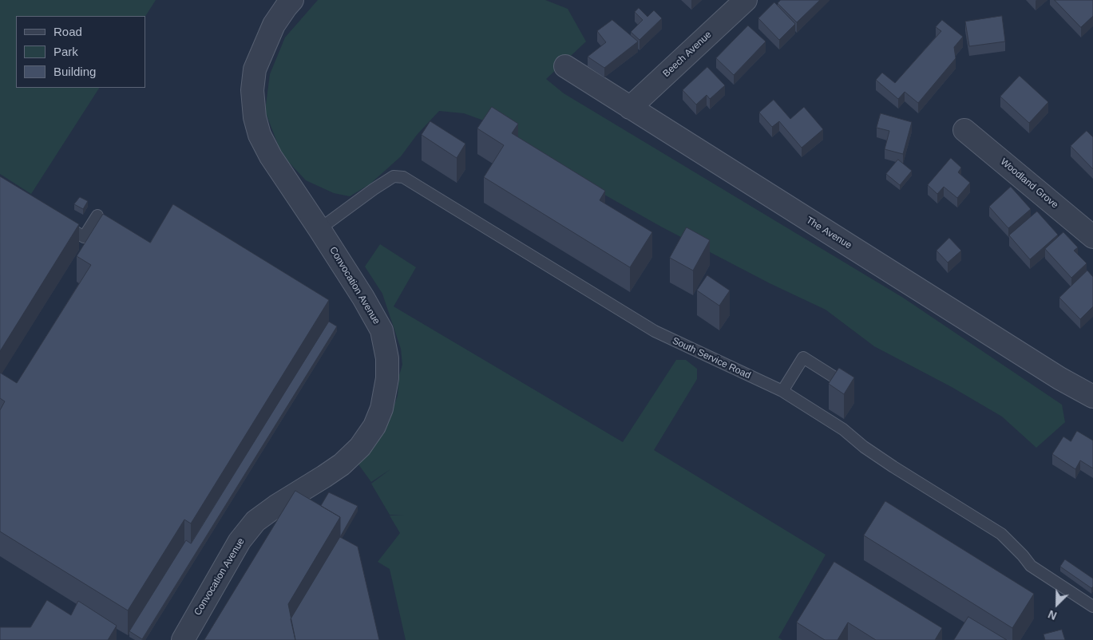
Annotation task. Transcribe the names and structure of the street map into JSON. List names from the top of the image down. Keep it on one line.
{"streets":{"street":["Beech Avenue","Woodland Grove","The Avenue","Convocation Avenue"],"lane":["South Service Road"]},"crossings":[["Beech Avenue","The Avenue"],["Convocation Avenue","South Service Road"]],"legend":["Road","Park","Building"],"north":"bottom left"}
